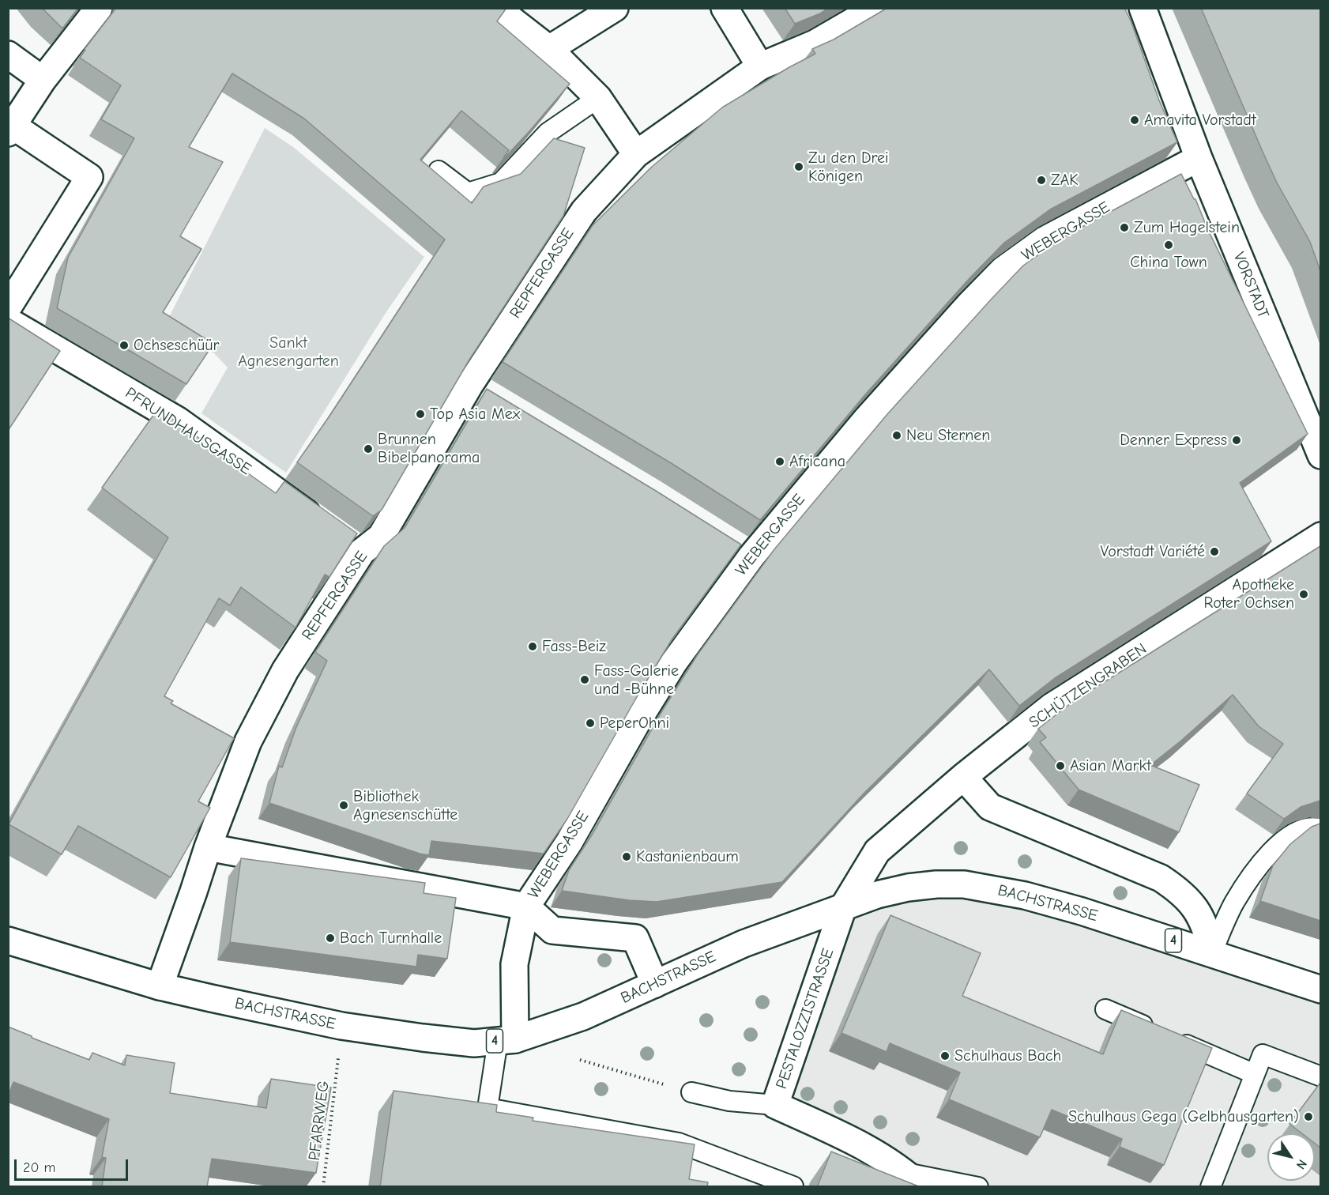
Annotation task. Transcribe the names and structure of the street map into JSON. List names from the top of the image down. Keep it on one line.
{"streets":{"street":["WEBERGASSE","REPFERGASSE","VORSTADT","PFRUNDHAUSGASSE","SCHÜTZENGRABEN","BACHSTRASSE","4","PESTALOZZISTRASSE"],"path":["PFARRWEG"]},"crossings":[["WEBERGASSE","VORSTADT"],["WEBERGASSE","BACHSTRASSE"],["REPFERGASSE","BACHSTRASSE"],["SCHÜTZENGRABEN","BACHSTRASSE"],["SCHÜTZENGRABEN","PESTALOZZISTRASSE"],["BACHSTRASSE","PESTALOZZISTRASSE"]],"parks":["Sankt Agnesengarten"],"places":["Amavita Vorstadt","Zu den Drei Königen","ZAK","Zum Hagelstein","China Town","Ochseschüür","Top Asia Mex","Neu Sternen","Denner Express","Brunnen Bibelpanorama","Africana","Vorstadt Variété","Apotheke Roter Ochsen","Fass-Beiz","Fass-Galerie und -Bühne","PeperOhni","Asian Markt","Bibliothek Agnesenschütte","Kastanienbaum","Bach Turnhalle","Schulhaus Bach","Schulhaus Gega (Gelbhausgarten)"],"scale_bar":"20 m","north":"bottom right"}
